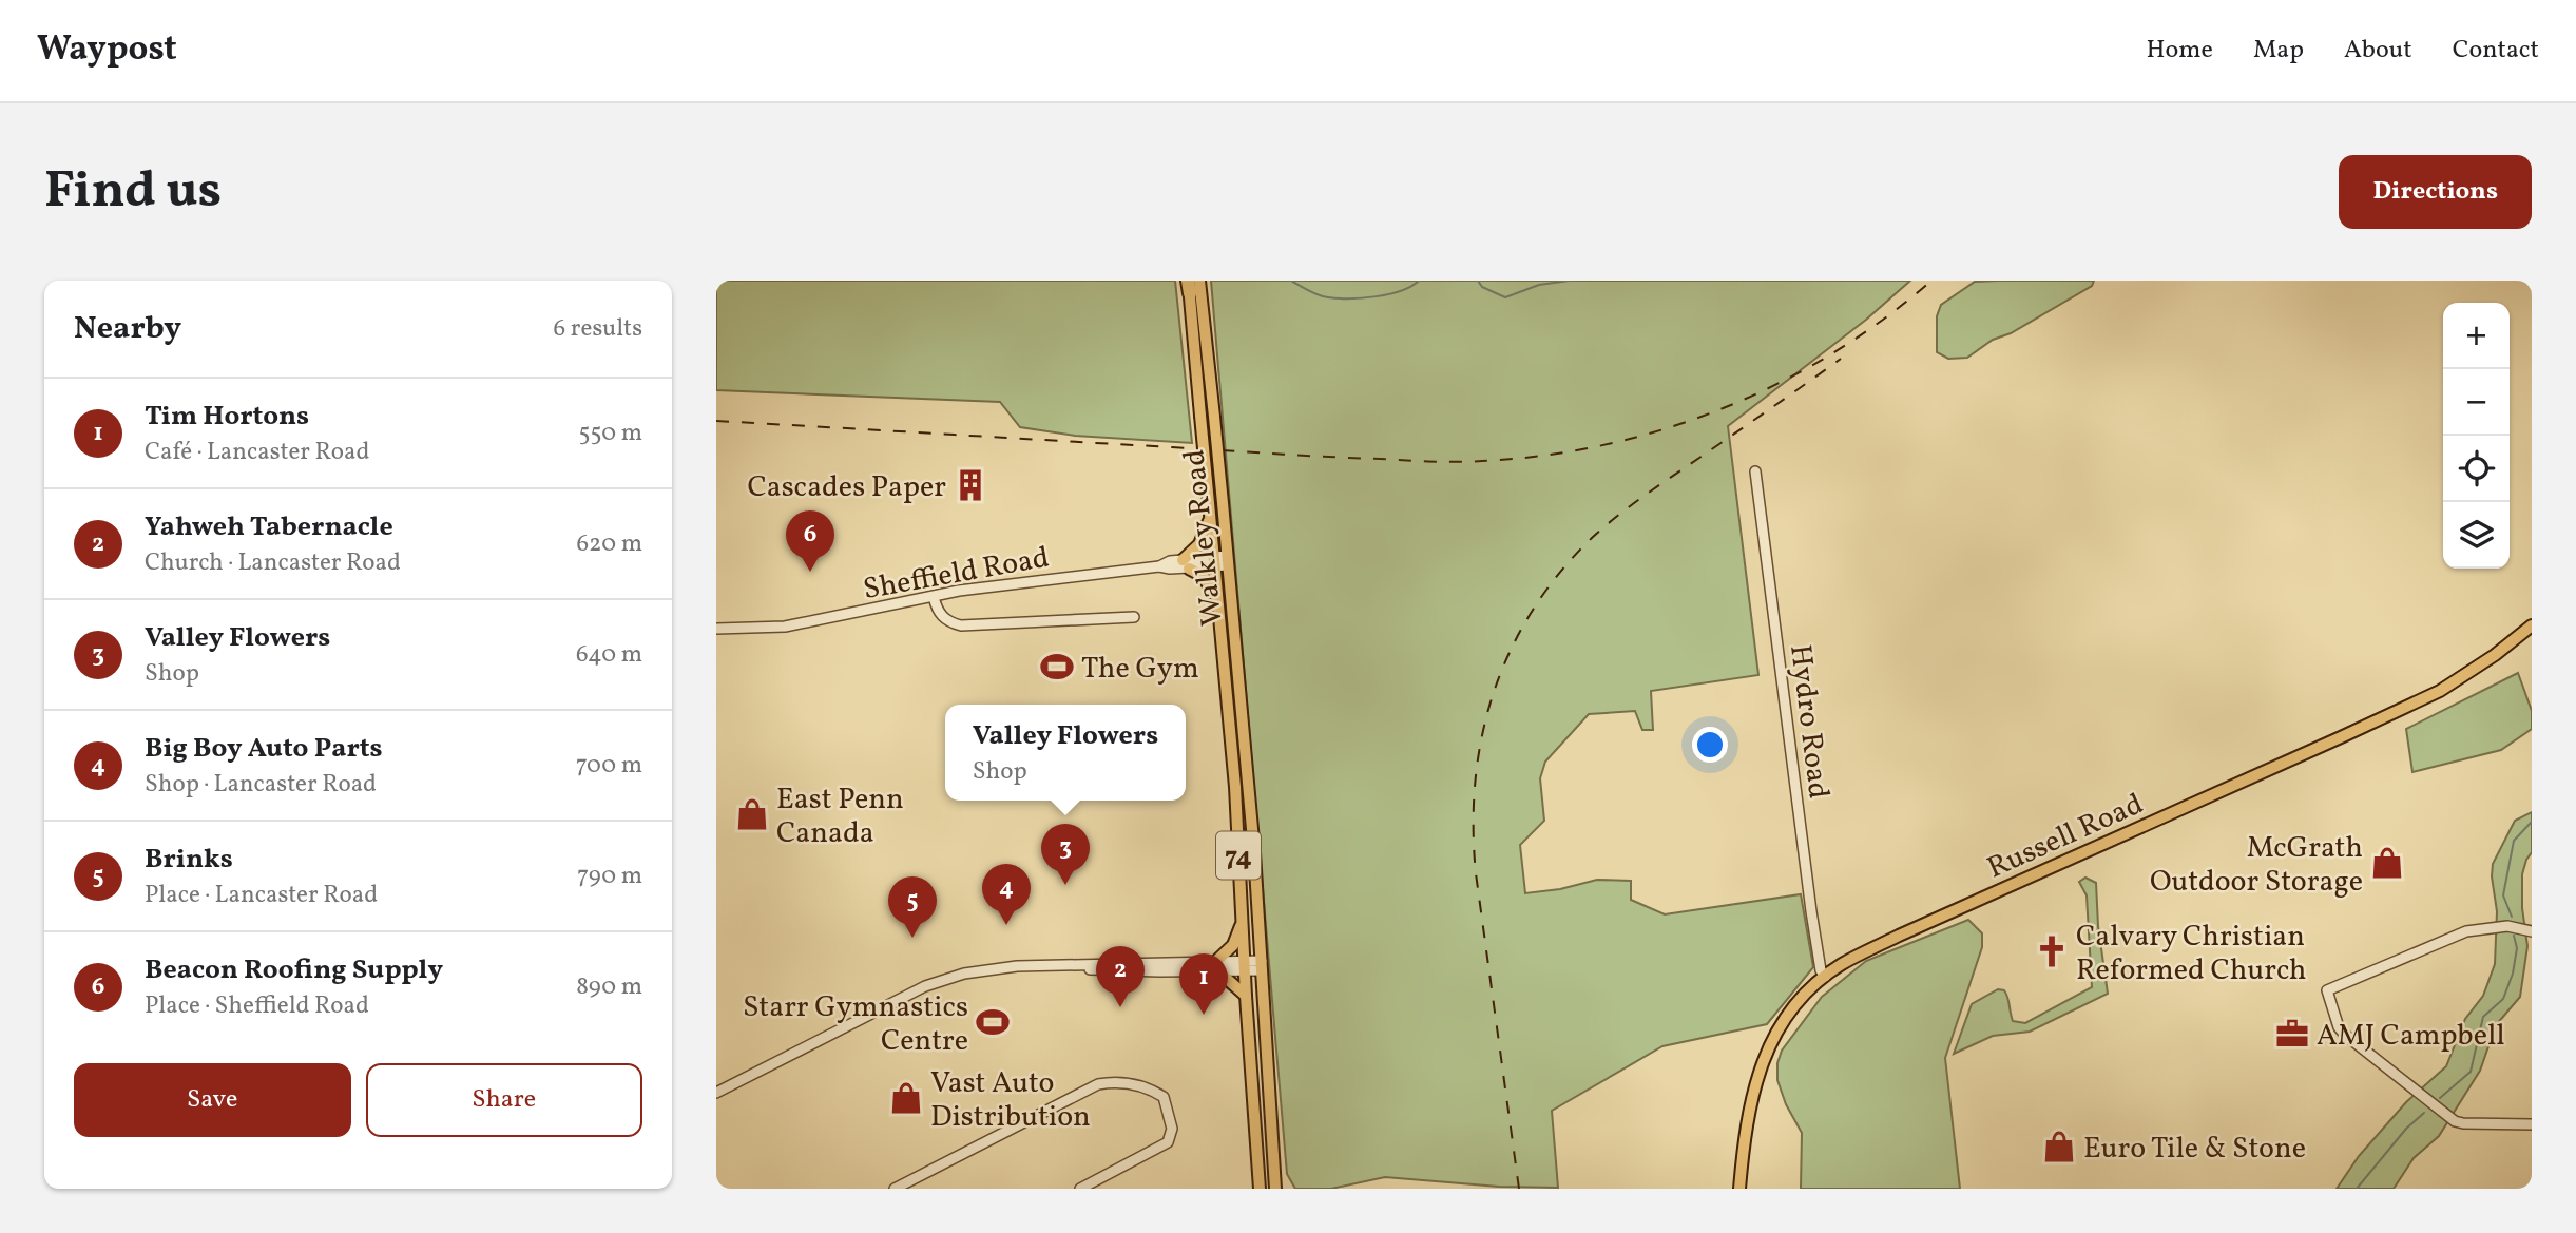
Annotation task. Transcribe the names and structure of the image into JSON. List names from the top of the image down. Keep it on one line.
{"streets":{"main road":["Walkley Road","Russell Road","74"],"street":["Sheffield Road","Hydro Road"]},"crossings":[["Walkley Road","Sheffield Road"],["Hydro Road","Russell Road"]],"places":{"building":["Cascades Paper"],"sports":["The Gym","Starr Gymnastics Centre"],"shop":["East Penn Canada","McGrath Outdoor Storage","Vast Auto Distribution","Euro Tile & Stone"],"church":["Calvary Christian Reformed Church"],"office":["AMJ Campbell"]},"page":{"header":"Waypost","nav":["Home","Map","About","Contact"],"buttons":["Directions",["Save","Share"]],"title":"Find us","heading":["Nearby","6 results"],"map_buttons":["+","−"],"list":[{"mark":"1","name":"Tim Hortons","note":"Café · Lancaster Road","value":"550 m"},{"mark":"2","name":"Yahweh Tabernacle","note":"Church · Lancaster Road","value":"620 m"},{"mark":"3","name":"Valley Flowers","note":"Shop","value":"640 m"},{"mark":"4","name":"Big Boy Auto Parts","note":"Shop · Lancaster Road","value":"700 m"},{"mark":"5","name":"Brinks","note":"Place · Lancaster Road","value":"790 m"},{"mark":"6","name":"Beacon Roofing Supply","note":"Place · Sheffield Road","value":"890 m"}],"pins":["6","3","4","5","2","1"],"popup":["Valley Flowers","Shop"]}}
